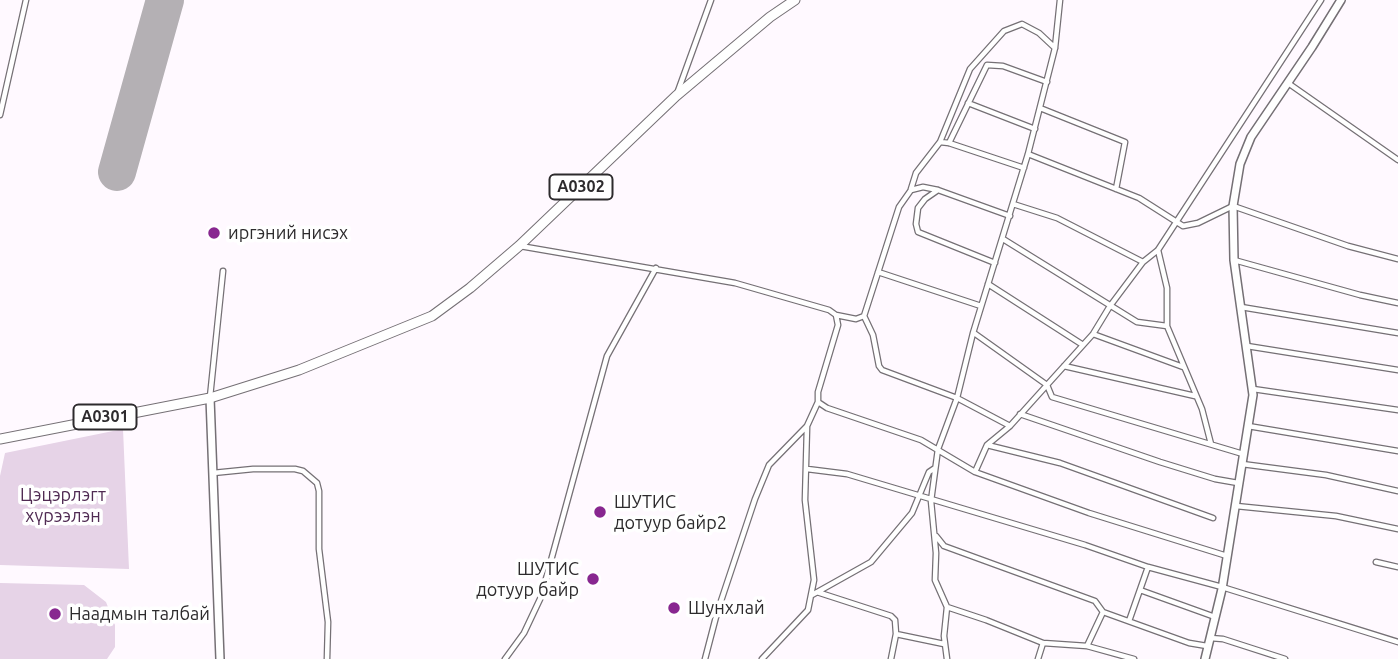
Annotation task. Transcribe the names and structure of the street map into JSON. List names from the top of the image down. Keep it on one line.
{"streets":{"highway":["A0302","A0301"]},"crossings":[["A0302","A0301"]],"parks":["Цэцэрлэгт хүрээлэн"],"places":["иргэний нисэх","ШУТИС дотуур байр2","ШУТИС дотуур байр","Шунхлай","Наадмын талбай"]}
